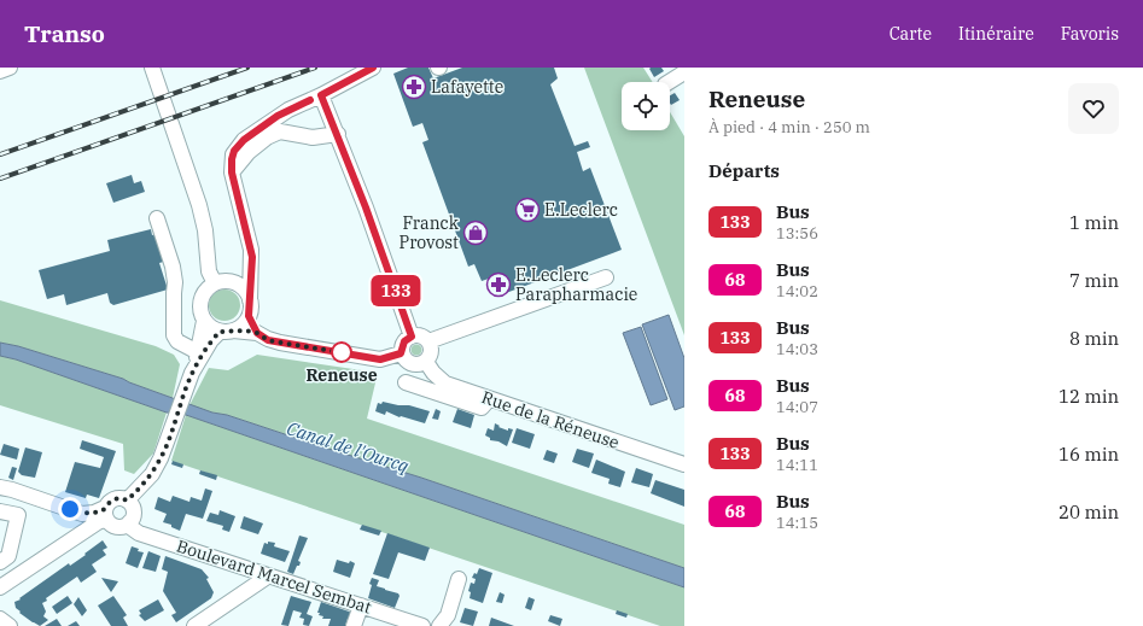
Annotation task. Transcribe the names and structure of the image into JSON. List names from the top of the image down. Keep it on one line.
{"streets":{"street":["Rue de la Réneuse","Boulevard Marcel Sembat"]},"water":["Canal de l'Ourcq"],"places":{"pharmacy":["Lafayette","E.Leclerc Parapharmacie"],"supermarket":["E.Leclerc"],"shop":["Franck Provost"],"other":["Reneuse"]},"lines":["bus line 133"],"page":{"header":"Transo","nav":["Carte","Itinéraire","Favoris"],"on_map":"133","heading":[["Reneuse","À pied · 4 min · 250 m"],"Départs"],"list":[{"mark":"133","name":"Bus","note":"13:56","value":"1 min"},{"mark":"68","name":"Bus","note":"14:02","value":"7 min"},{"mark":"133","name":"Bus","note":"14:03","value":"8 min"},{"mark":"68","name":"Bus","note":"14:07","value":"12 min"},{"mark":"133","name":"Bus","note":"14:11","value":"16 min"},{"mark":"68","name":"Bus","note":"14:15","value":"20 min"}]}}
